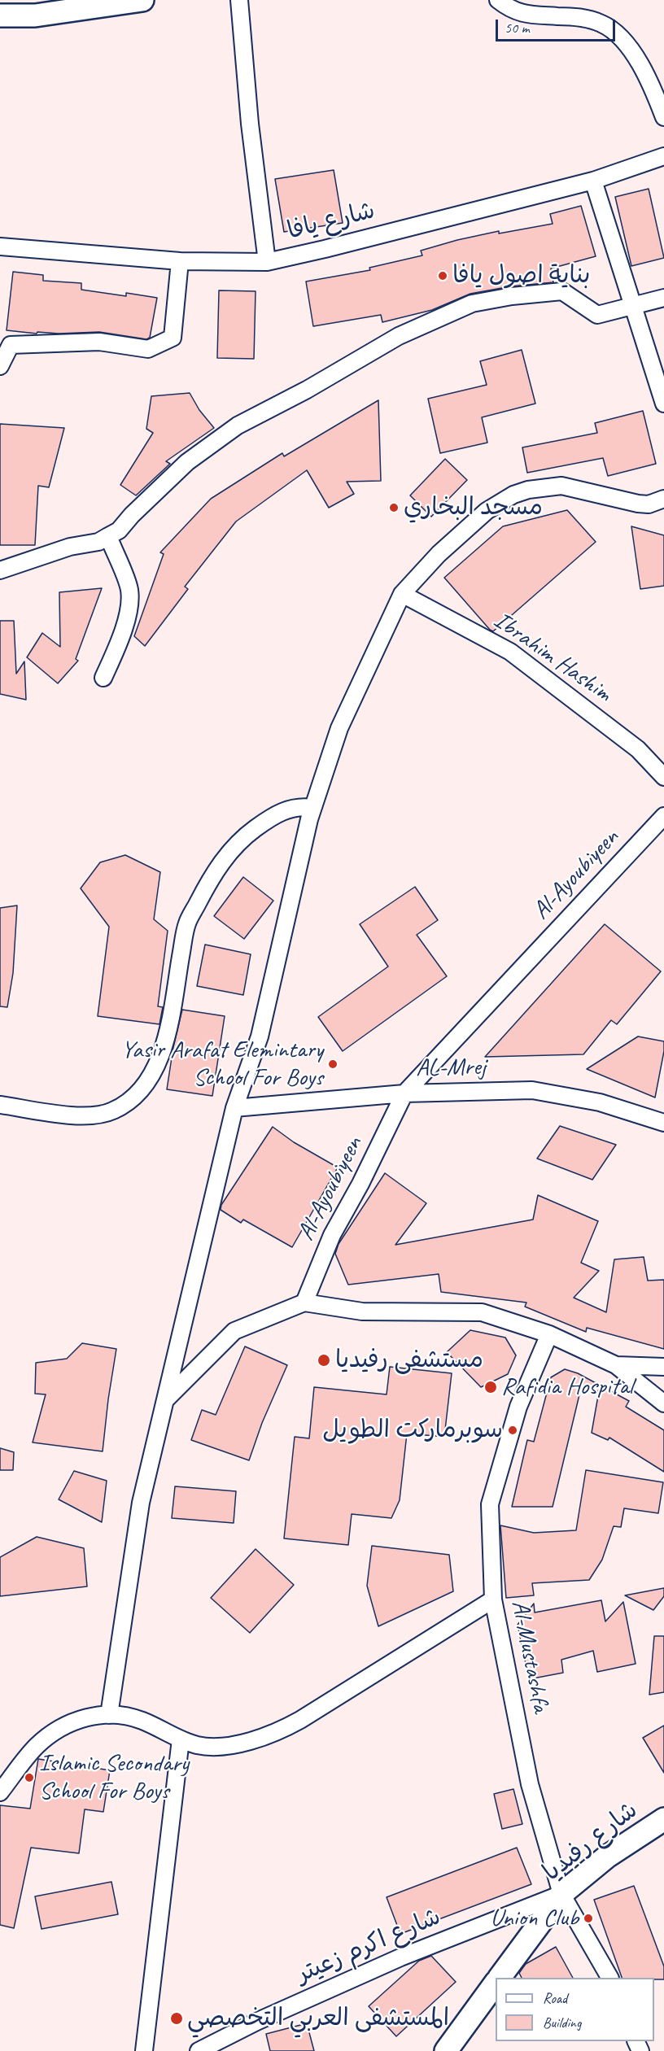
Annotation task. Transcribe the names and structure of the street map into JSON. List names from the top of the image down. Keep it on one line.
{"streets":{"main road":["شارع رفيديا"],"street":["شارع يافا","Ibrahim Hashim","Al-Ayoubiyeen","AL-Mrej","Al-Mustashfa","شارع اكرم زعيتر"]},"crossings":[["Al-Ayoubiyeen","AL-Mrej"],["Al-Mustashfa","شارع رفيديا"],["Al-Mustashfa","شارع اكرم زعيتر"],["شارع رفيديا","شارع اكرم زعيتر"]],"places":["بناية اصول يافا","مسجد البخاري","Yasir Arafat Elemintary School For Boys","مستشفى رفيديا","Rafidia Hospital","سوبرماركت الطويل","Islamic Secondary School For Boys","Union Club","المستشفى العربي التخصصي"],"legend":["Road","Building"],"scale_bar":"50 m"}
